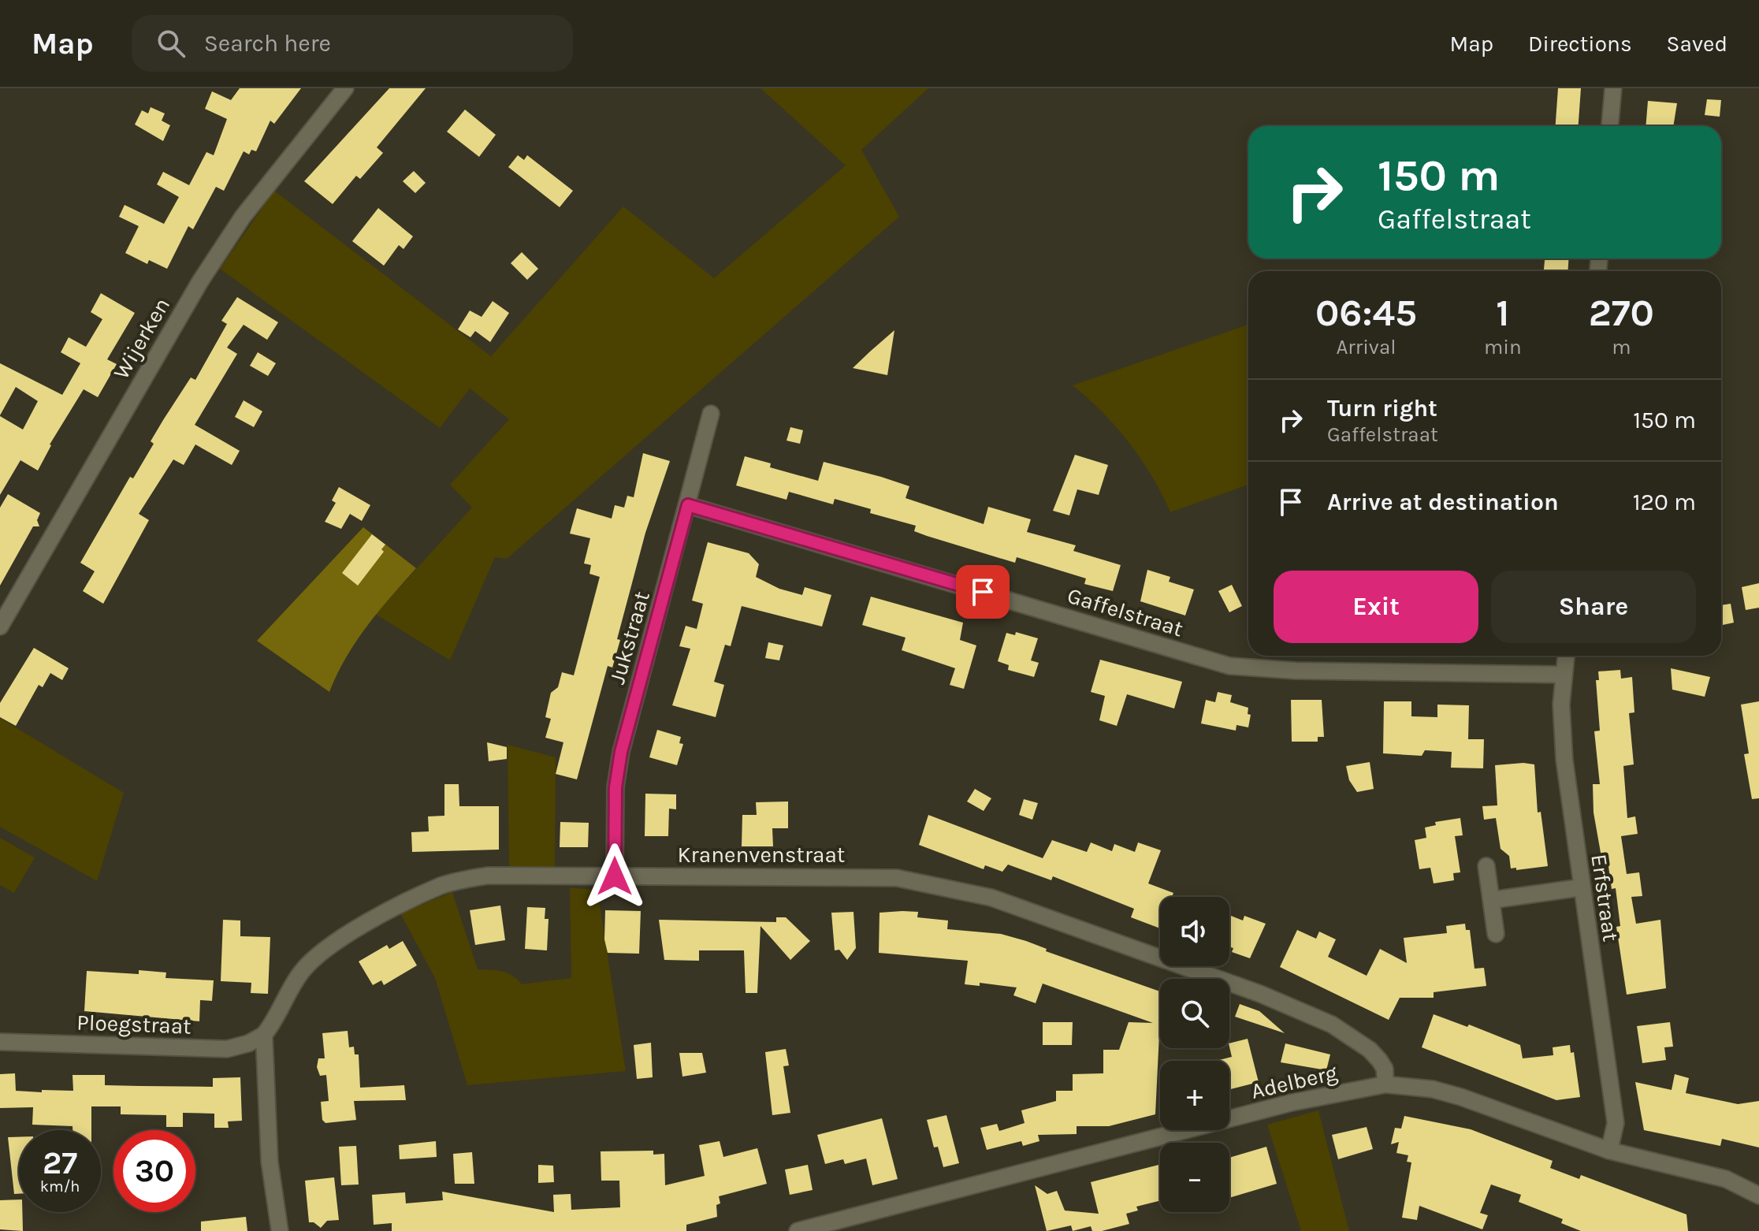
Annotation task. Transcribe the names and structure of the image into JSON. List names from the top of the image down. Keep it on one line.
{"streets":{"street":["Wijerken","Gaffelstraat","Jukstraat","Kranenvenstraat","Erfstraat","Ploegstraat","Adelberg"]},"crossings":[["Gaffelstraat","Jukstraat"],["Gaffelstraat","Erfstraat"],["Jukstraat","Kranenvenstraat"],["Kranenvenstraat","Ploegstraat"],["Kranenvenstraat","Adelberg"],["Erfstraat","Adelberg"]],"page":{"header":"Map","search":"Search here","nav":["Map","Directions","Saved"],"turn":["150 m","Gaffelstraat"],"eta":["06:45","Arrival","1","min","270","m"],"list":[{"name":"Turn right","note":"Gaffelstraat","value":"150 m"},{"name":"Arrive at destination","value":"120 m"}],"buttons":["Exit","Share"],"map_buttons":["+","−"],"speed":"27 km/h","limit":"30"}}
